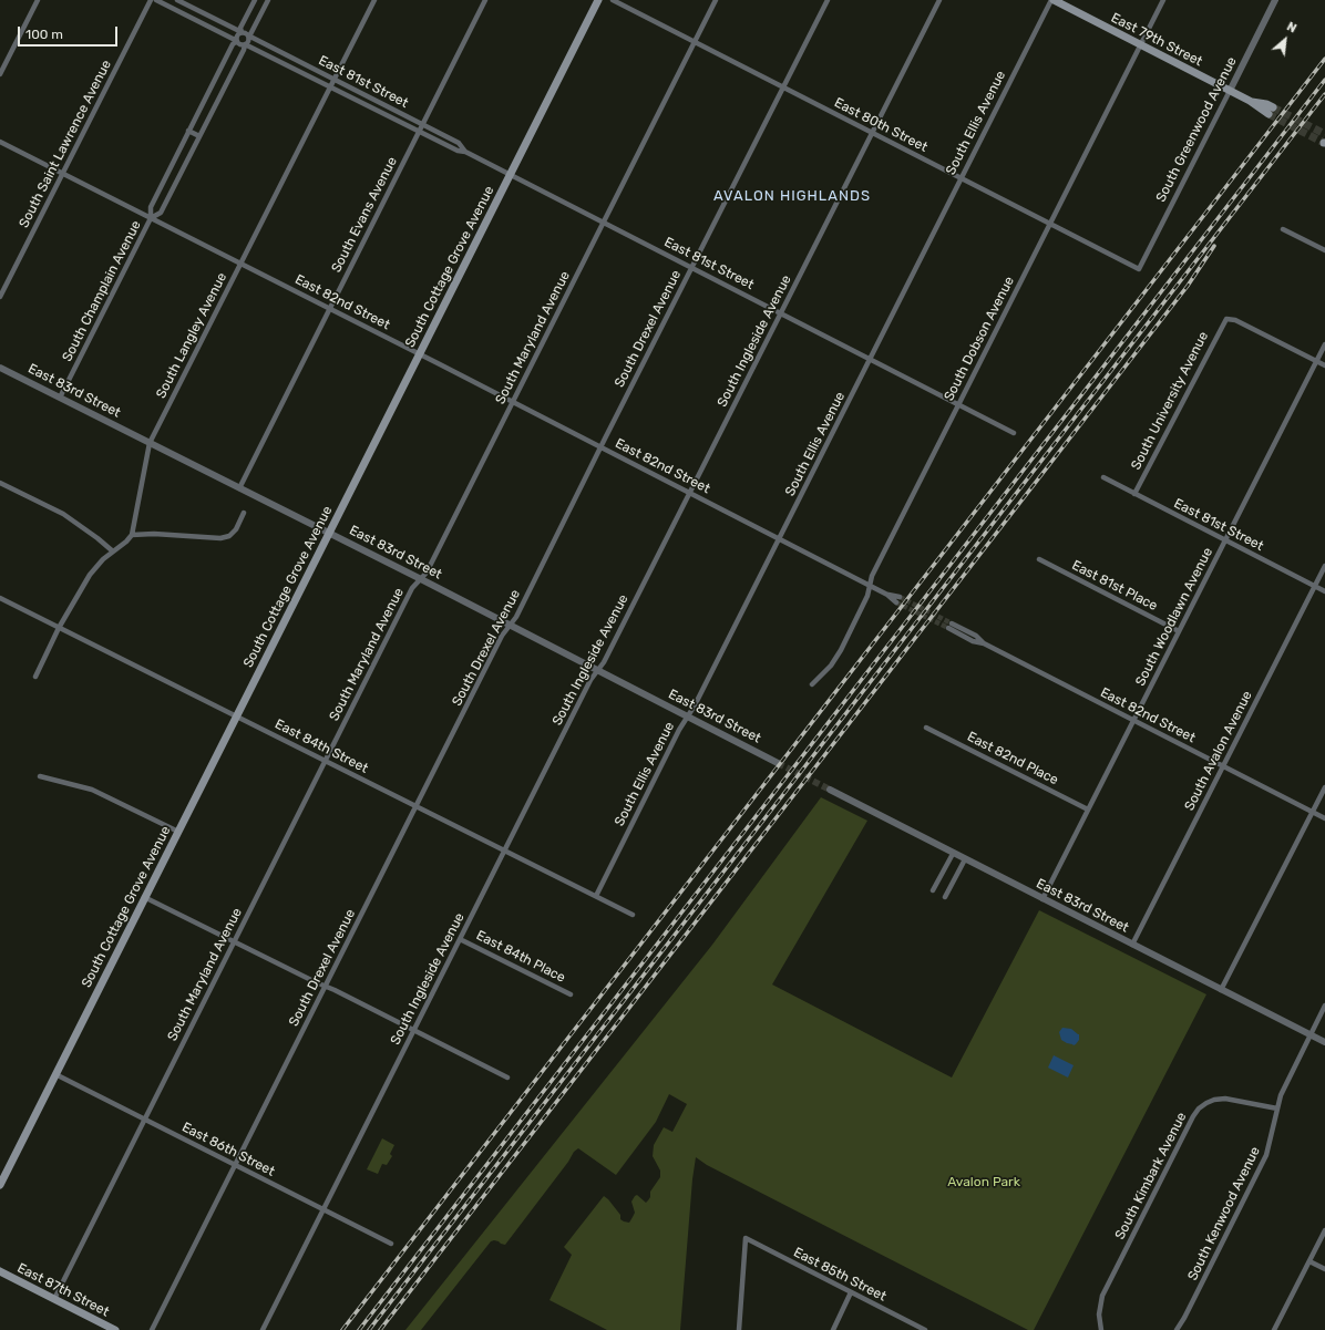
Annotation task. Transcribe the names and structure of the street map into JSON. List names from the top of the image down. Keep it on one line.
{"streets":{"main road":["East 79th Street","South Cottage Grove Avenue","East 87th Street"],"street":["East 81st Street","South Ellis Avenue","East 80th Street","South Greenwood Avenue","South Saint Lawrence Avenue","South Evans Avenue","South Champlain Avenue","East 82nd Street","South Drexel Avenue","South Langley Avenue","South Maryland Avenue","South Dobson Avenue","South Ingleside Avenue","East 83rd Street","South University Avenue","East 81st Place","South Woodlawn Avenue","East 84th Street","South Avalon Avenue","East 82nd Place","East 84th Place","East 86th Street","South Kimbark Avenue","South Kenwood Avenue","East 85th Street"]},"crossings":[["East 79th Street","South Ellis Avenue"],["East 79th Street","South Greenwood Avenue"],["East 79th Street","South Dobson Avenue"],["East 81st Street","South Ellis Avenue"],["East 81st Street","South Evans Avenue"],["East 81st Street","South Cottage Grove Avenue"],["East 81st Street","South Champlain Avenue"],["East 81st Street","South Drexel Avenue"],["East 81st Street","South Langley Avenue"],["East 81st Street","South Maryland Avenue"],["East 81st Street","South Dobson Avenue"],["East 81st Street","South Ingleside Avenue"],["East 81st Street","South University Avenue"],["East 81st Street","South Woodlawn Avenue"],["East 81st Street","South Avalon Avenue"],["South Ellis Avenue","East 80th Street"],["South Ellis Avenue","East 82nd Street"],["South Ellis Avenue","East 83rd Street"],["South Ellis Avenue","East 84th Street"],["East 80th Street","South Greenwood Avenue"],["East 80th Street","South Drexel Avenue"],["East 80th Street","South Maryland Avenue"],["East 80th Street","South Dobson Avenue"],["East 80th Street","South Ingleside Avenue"],["South Saint Lawrence Avenue","East 82nd Street"],["South Evans Avenue","East 82nd Street"],["South Evans Avenue","East 83rd Street"],["South Cottage Grove Avenue","East 82nd Street"],["South Cottage Grove Avenue","East 83rd Street"],["South Cottage Grove Avenue","East 84th Street"],["South Cottage Grove Avenue","East 86th Street"],["South Champlain Avenue","East 82nd Street"],["South Champlain Avenue","East 83rd Street"],["East 82nd Street","South Drexel Avenue"],["East 82nd Street","South Langley Avenue"],["East 82nd Street","South Maryland Avenue"],["East 82nd Street","South Dobson Avenue"],["East 82nd Street","South Ingleside Avenue"],["East 82nd Street","South Woodlawn Avenue"],["East 82nd Street","South Avalon Avenue"],["South Drexel Avenue","East 83rd Street"],["South Drexel Avenue","East 84th Street"],["South Drexel Avenue","East 86th Street"],["South Langley Avenue","East 83rd Street"],["South Maryland Avenue","East 83rd Street"],["South Maryland Avenue","East 84th Street"],["South Maryland Avenue","East 86th Street"],["South Maryland Avenue","East 87th Street"],["South Ingleside Avenue","East 83rd Street"],["South Ingleside Avenue","East 84th Street"],["South Ingleside Avenue","East 84th Place"],["South Ingleside Avenue","East 86th Street"],["East 83rd Street","South Woodlawn Avenue"],["East 83rd Street","South Avalon Avenue"],["East 83rd Street","South Kenwood Avenue"],["South University Avenue","South Woodlawn Avenue"],["East 81st Place","South Woodlawn Avenue"],["South Woodlawn Avenue","East 82nd Place"],["South Kimbark Avenue","South Kenwood Avenue"]],"districts":["AVALON HIGHLANDS"],"parks":["Avalon Park"],"scale_bar":"100 m","north":"top right"}
